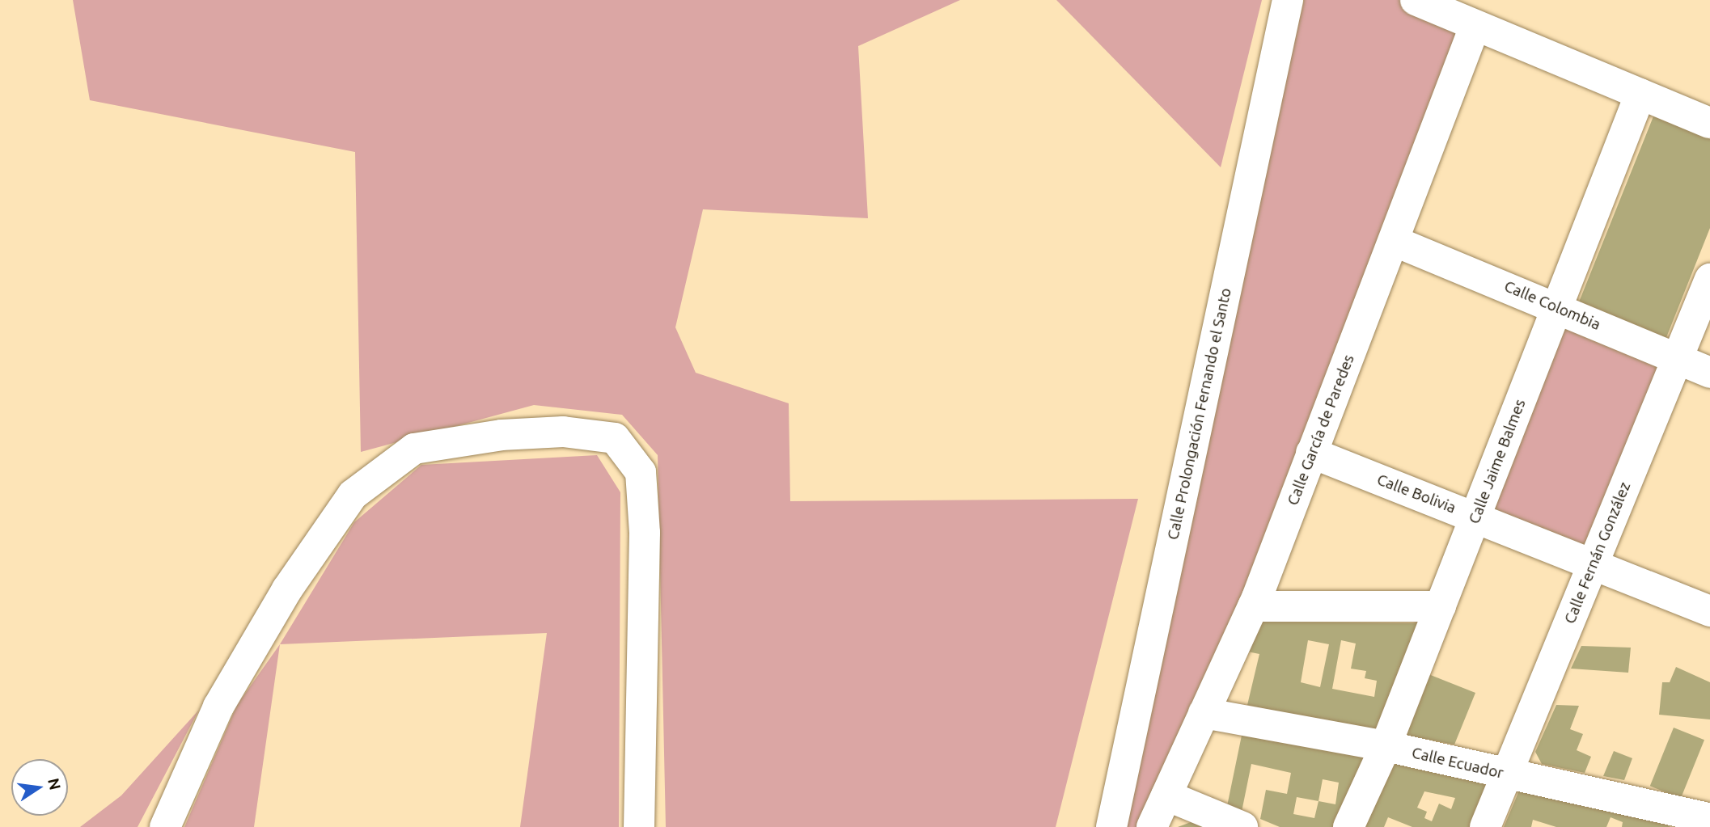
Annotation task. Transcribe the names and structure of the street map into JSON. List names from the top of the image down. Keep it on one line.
{"streets":{"street":["Calle Colombia","Calle Prolongación Fernando el Santo","Calle García de Paredes","Calle Jaime Balmes","Calle Bolivia","Calle Fernán González","Calle Ecuador"]},"crossings":[["Calle Colombia","Calle García de Paredes"],["Calle Colombia","Calle Jaime Balmes"],["Calle Colombia","Calle Fernán González"],["Calle García de Paredes","Calle Bolivia"],["Calle García de Paredes","Calle Ecuador"],["Calle Jaime Balmes","Calle Bolivia"],["Calle Jaime Balmes","Calle Ecuador"],["Calle Bolivia","Calle Fernán González"],["Calle Fernán González","Calle Ecuador"]],"north":"right"}
